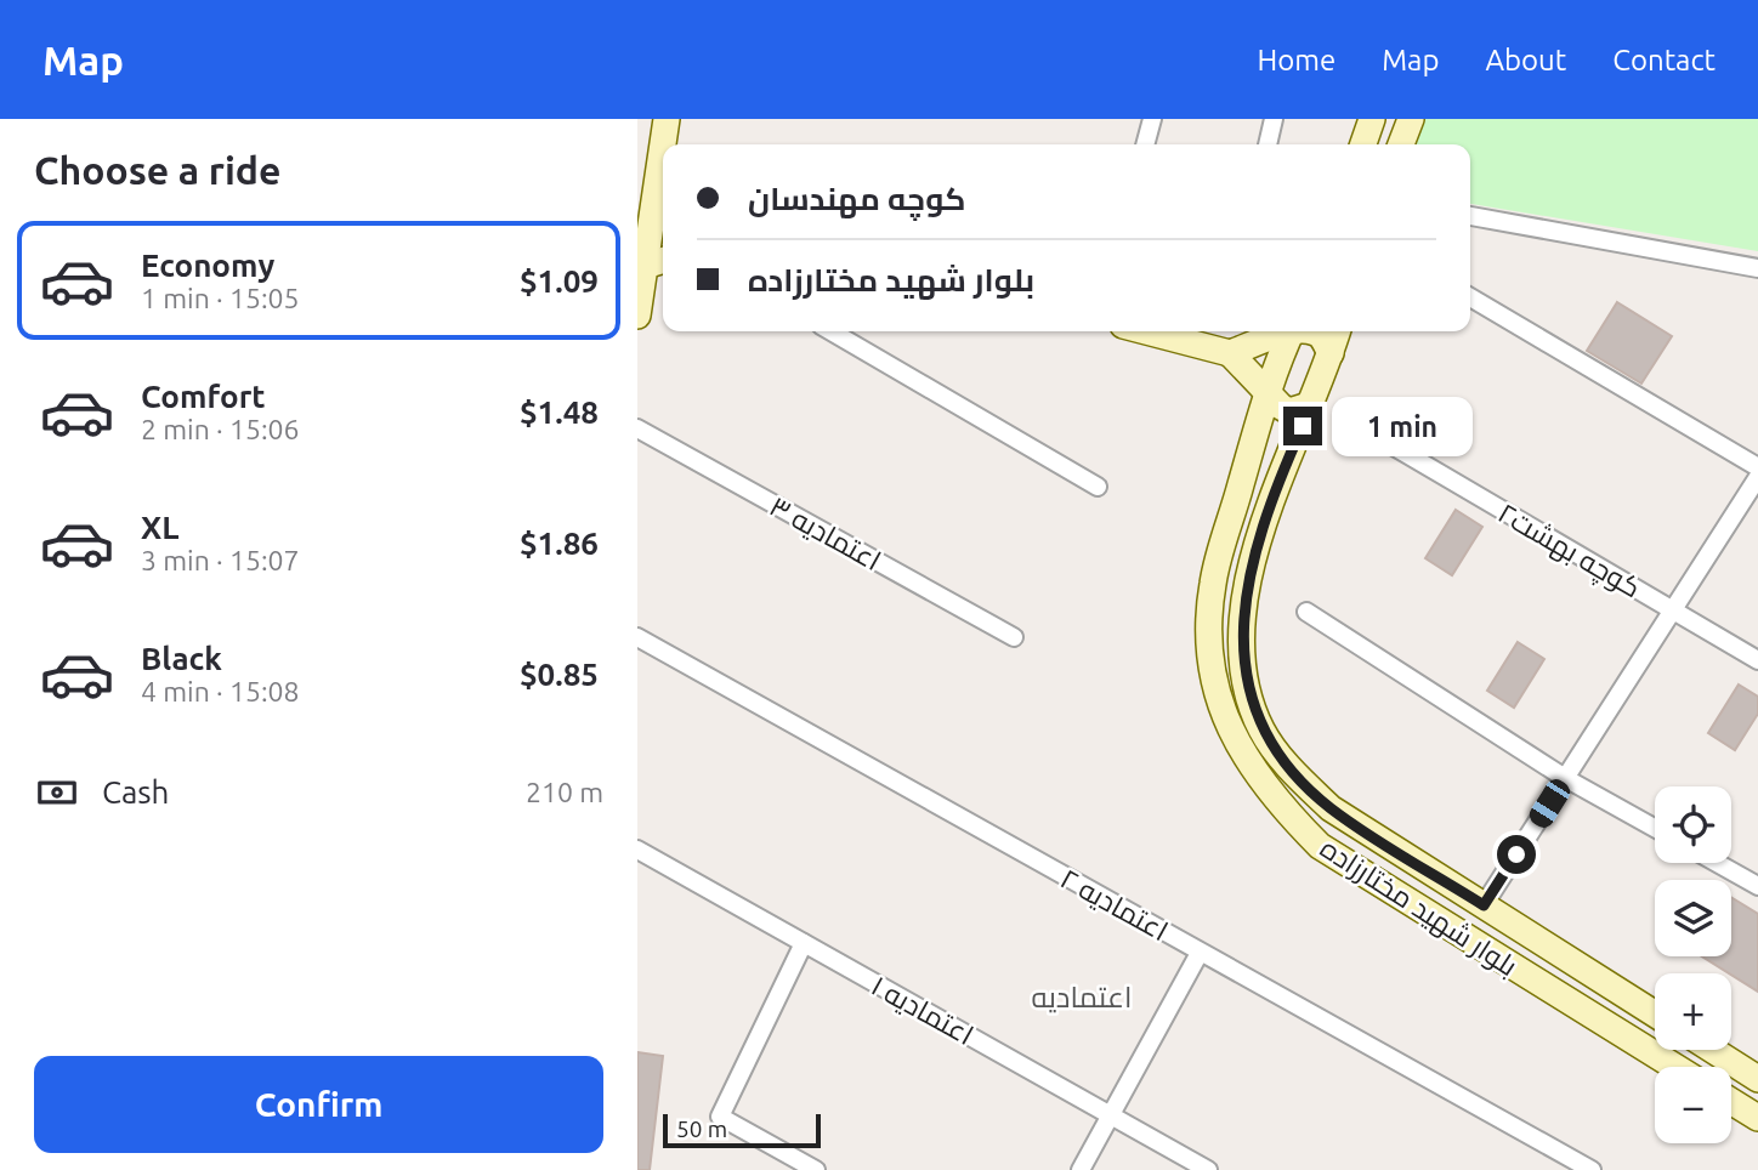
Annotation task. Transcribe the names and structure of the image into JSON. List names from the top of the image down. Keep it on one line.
{"streets":{"street":["اعتمادیه ۳","کوچه بهشت۲","اعتمادیه ۲","بلوار شهید مختارزاده","اعتمادیه ۱"]},"districts":["اعتمادیه"],"scale_bar":"50 m","page":{"header":"Map","nav":["Home","Map","About","Contact"],"heading":"Choose a ride","banner":["کوچه مهندسان","بلوار شهید مختارزاده"],"list":[{"name":"Economy","note":"1 min · 15:05","value":"$1.09"},{"name":"Comfort","note":"2 min · 15:06","value":"$1.48"},{"name":"XL","note":"3 min · 15:07","value":"$1.86"},{"name":"Black","note":"4 min · 15:08","value":"$0.85"}],"bubble":"1 min","pay":["Cash","210 m"],"map_buttons":["+","−"],"buttons":"Confirm","scale":"50 m"}}
